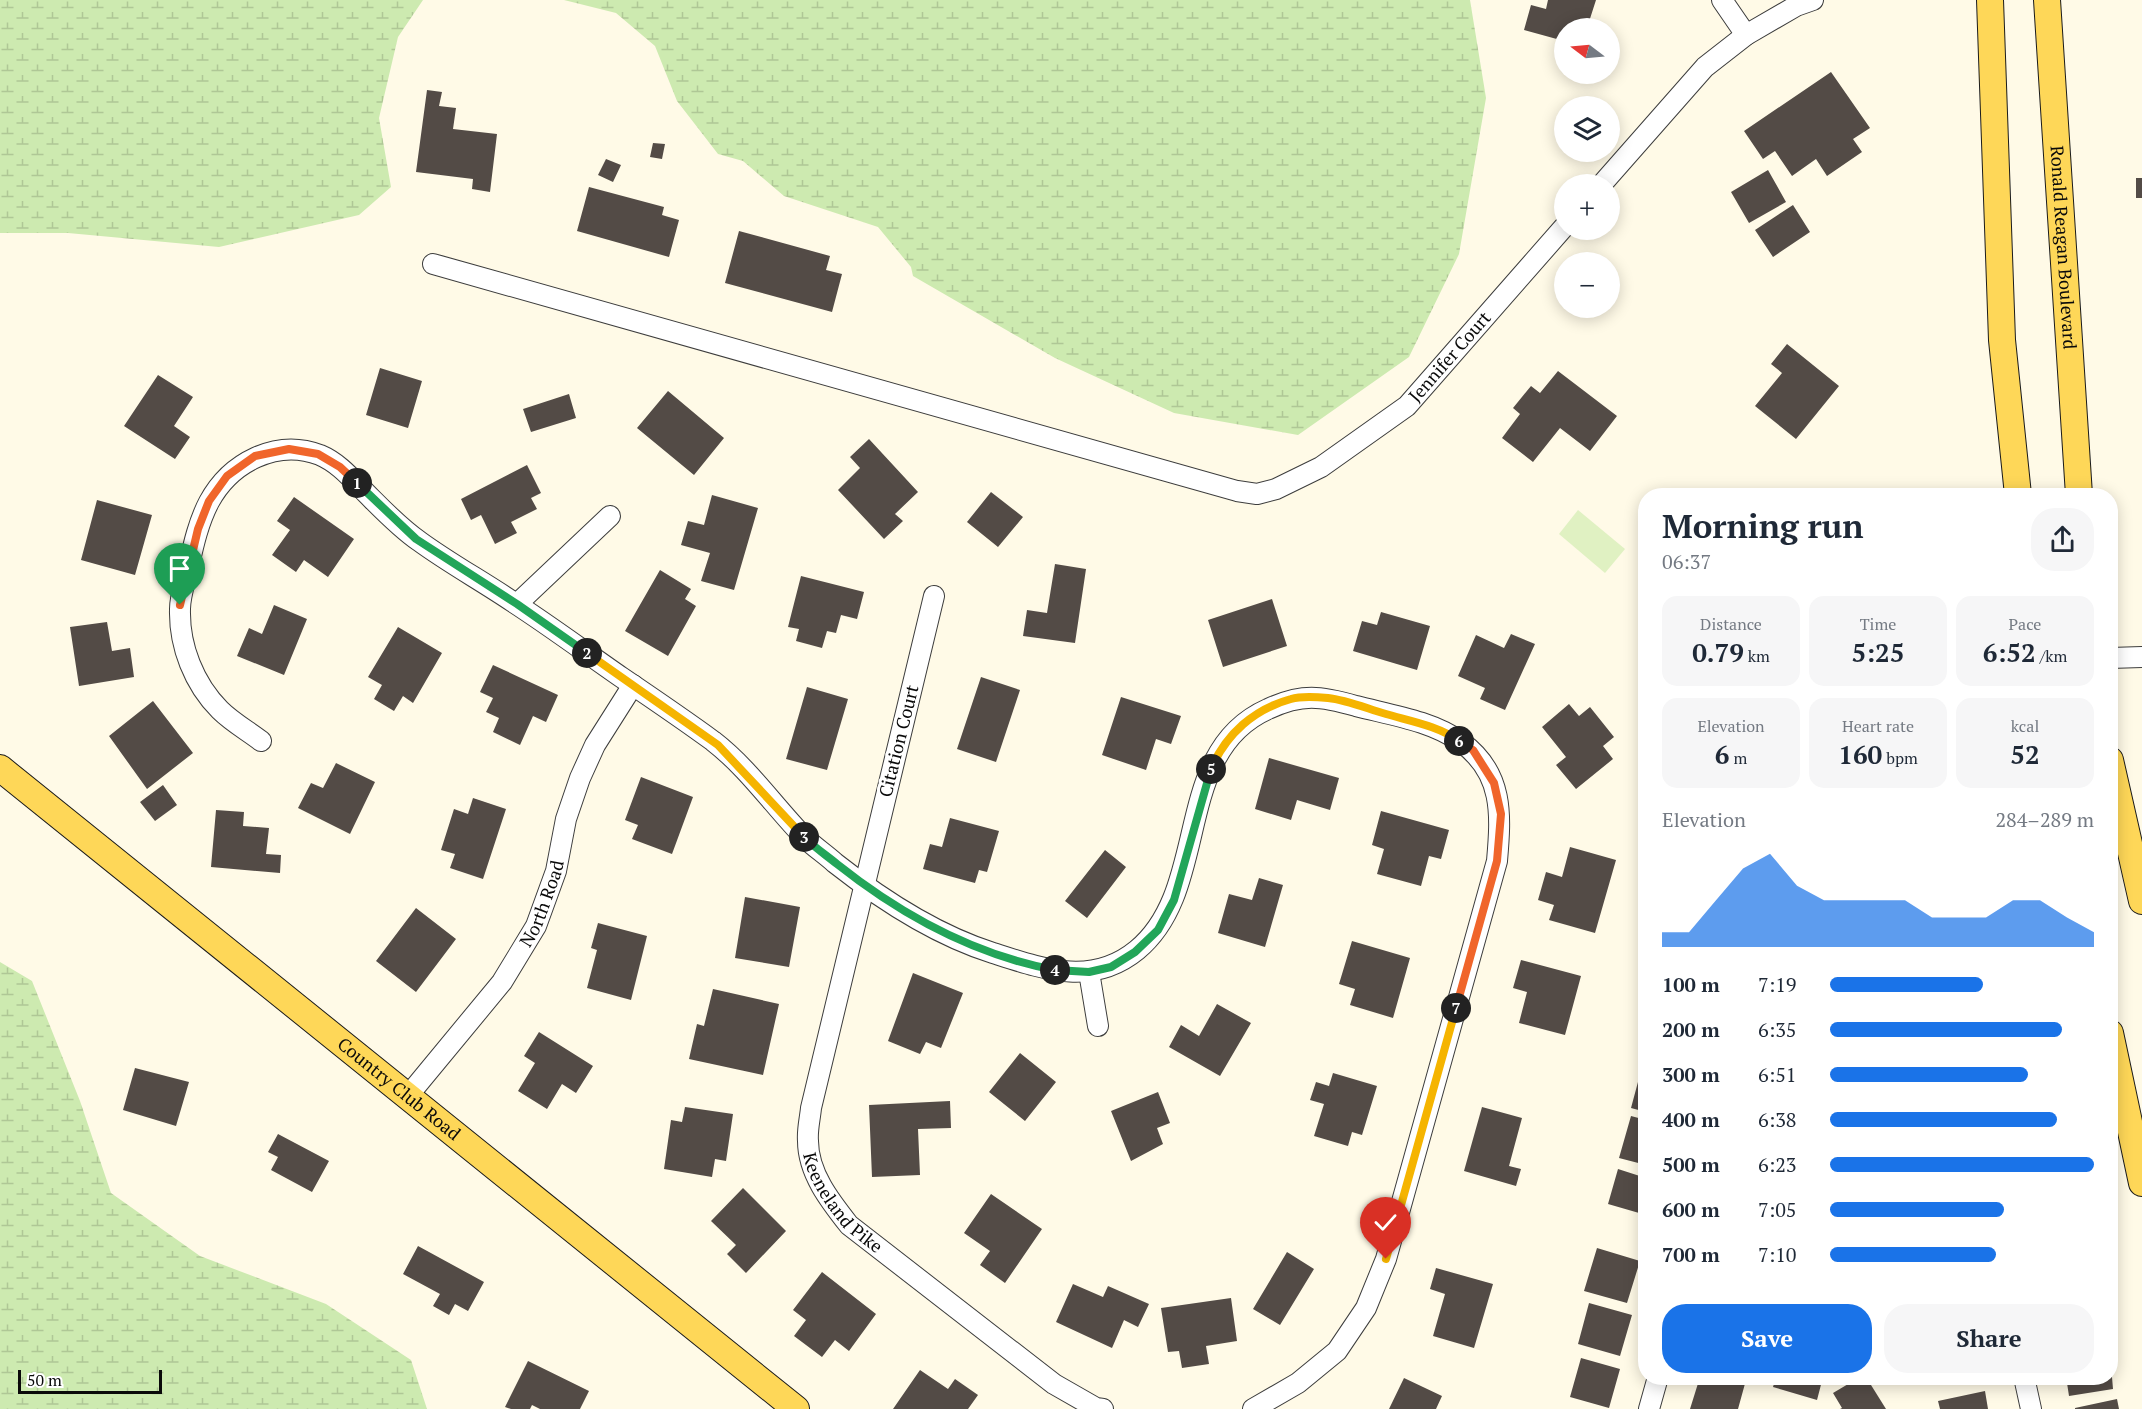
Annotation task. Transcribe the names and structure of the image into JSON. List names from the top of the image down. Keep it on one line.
{"streets":{"main road":["Ronald Reagan Boulevard","Country Club Road"],"street":["Jennifer Court","Citation Court","North Road","Keeneland Pike"]},"crossings":[["Citation Court","Keeneland Pike"],["North Road","Country Club Road"]],"scale_bar":"50 m","north":"left","page":{"map_buttons":["+","−"],"pins":["1","2","6","5","3","4","7"],"heading":["Morning run","06:37"],"stats":[["Distance","0.79 km"],["Time","5:25"],["Pace","6:52 /km"],["Elevation","6 m"],["Heart rate","160 bpm"],["kcal","52"]],"chart":["Elevation","284–289 m"],"list":[{"name":"100 m","note":"7:19"},{"name":"200 m","note":"6:35"},{"name":"300 m","note":"6:51"},{"name":"400 m","note":"6:38"},{"name":"500 m","note":"6:23"},{"name":"600 m","note":"7:05"},{"name":"700 m","note":"7:10"}],"buttons":["Save","Share"],"scale":"50 m"}}
